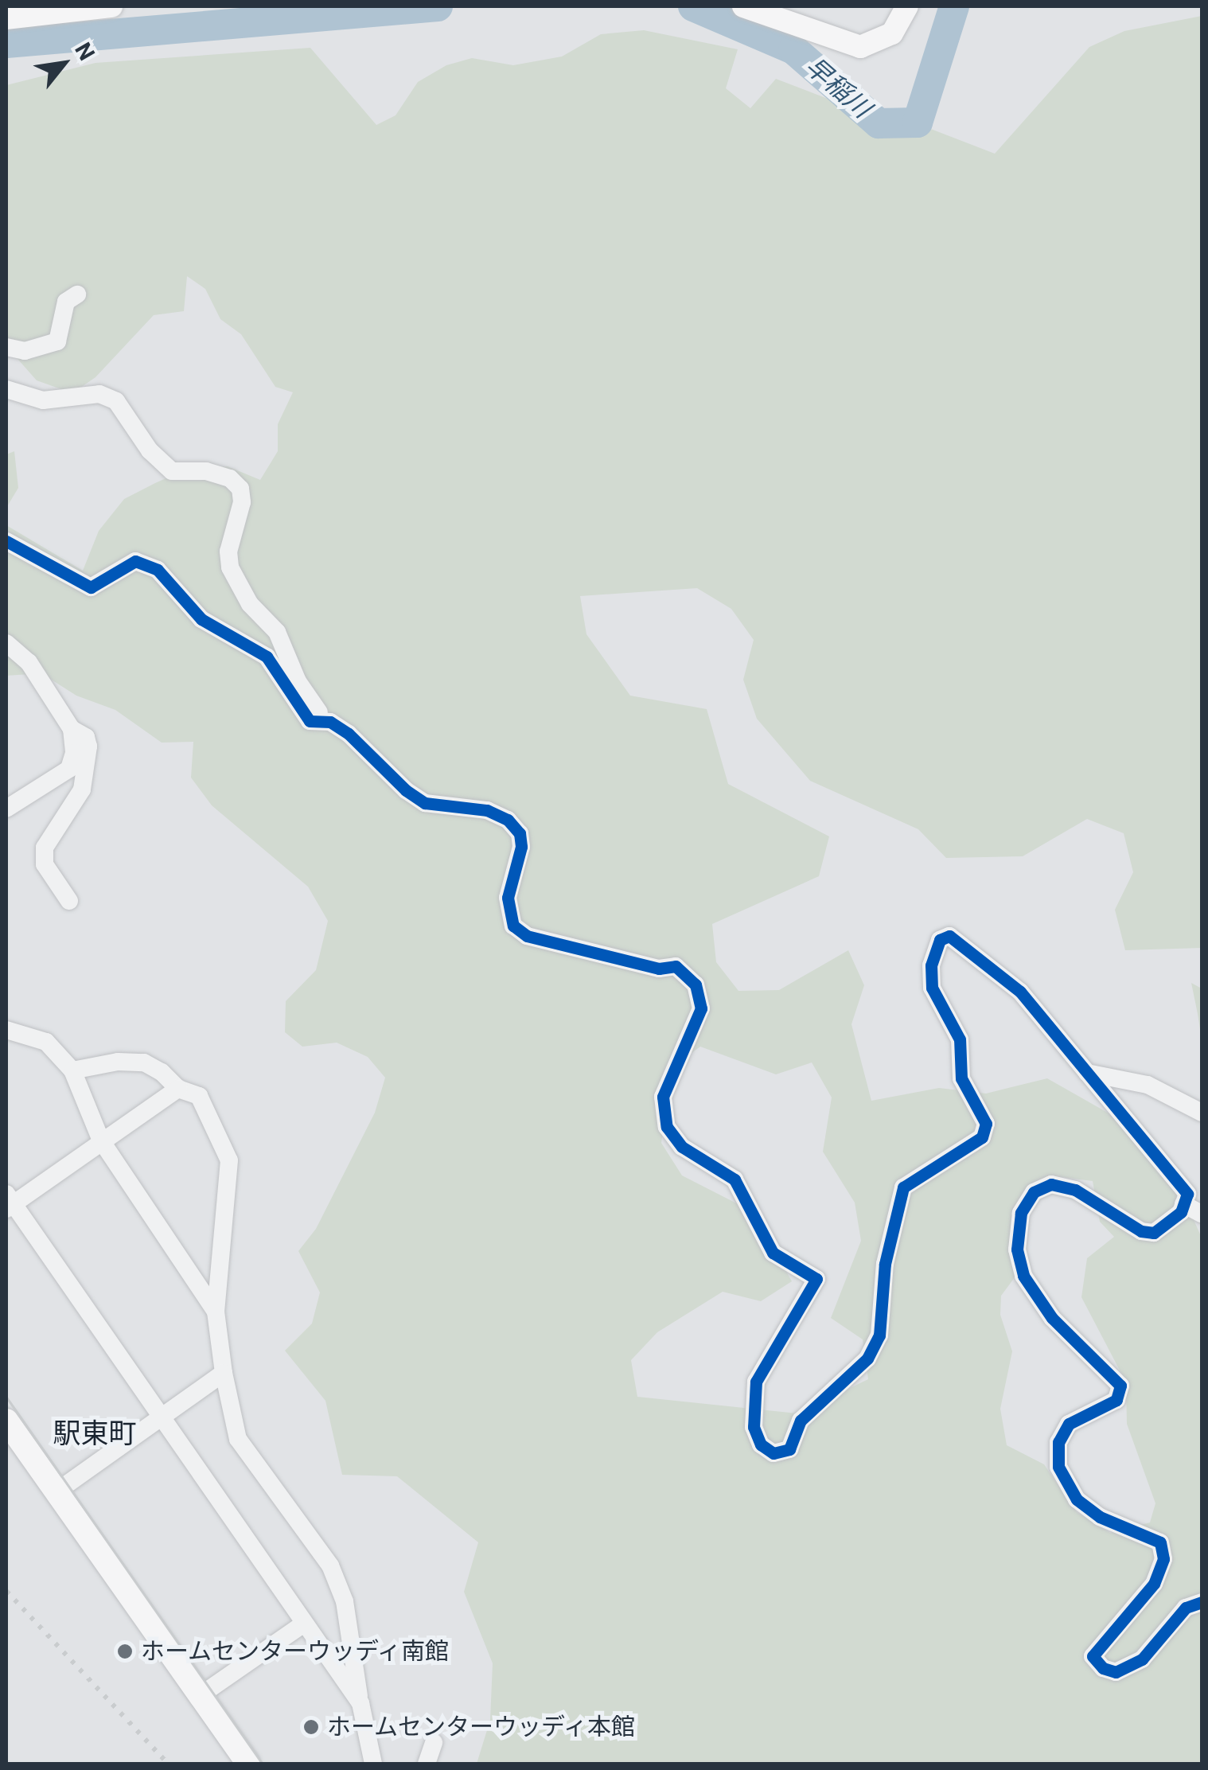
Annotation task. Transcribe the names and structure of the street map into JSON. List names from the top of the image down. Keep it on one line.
{"districts":["駅東町"],"water":["早稲川"],"places":["ホームセンターウッディ南館","ホームセンターウッディ本館"],"north":"top right"}
